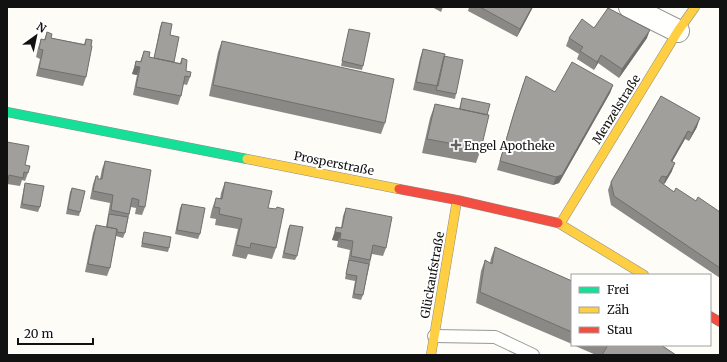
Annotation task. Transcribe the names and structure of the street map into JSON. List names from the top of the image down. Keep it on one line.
{"streets":{"main road":["Menzelstraße","Prosperstraße","Glückaufstraße"]},"crossings":[["Menzelstraße","Prosperstraße"],["Prosperstraße","Glückaufstraße"]],"places":{"health":["Engel Apotheke"]},"legend":["Frei","Zäh","Stau"],"scale_bar":"20 m","north":"top right"}
